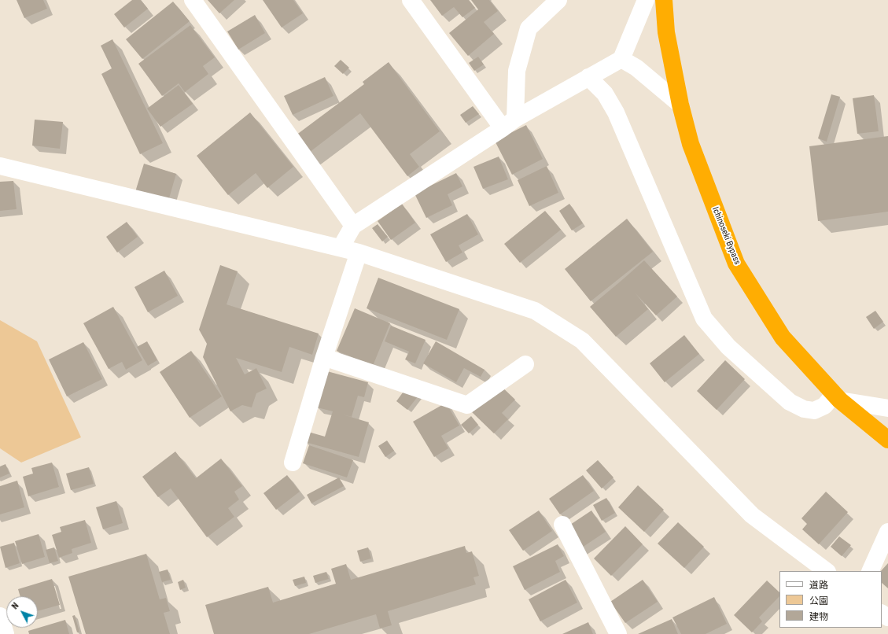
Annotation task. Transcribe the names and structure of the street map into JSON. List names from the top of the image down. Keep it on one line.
{"streets":{"highway":["Ichinoseki Bypass"]},"legend":["道路","公園","建物"],"north":"top left"}
